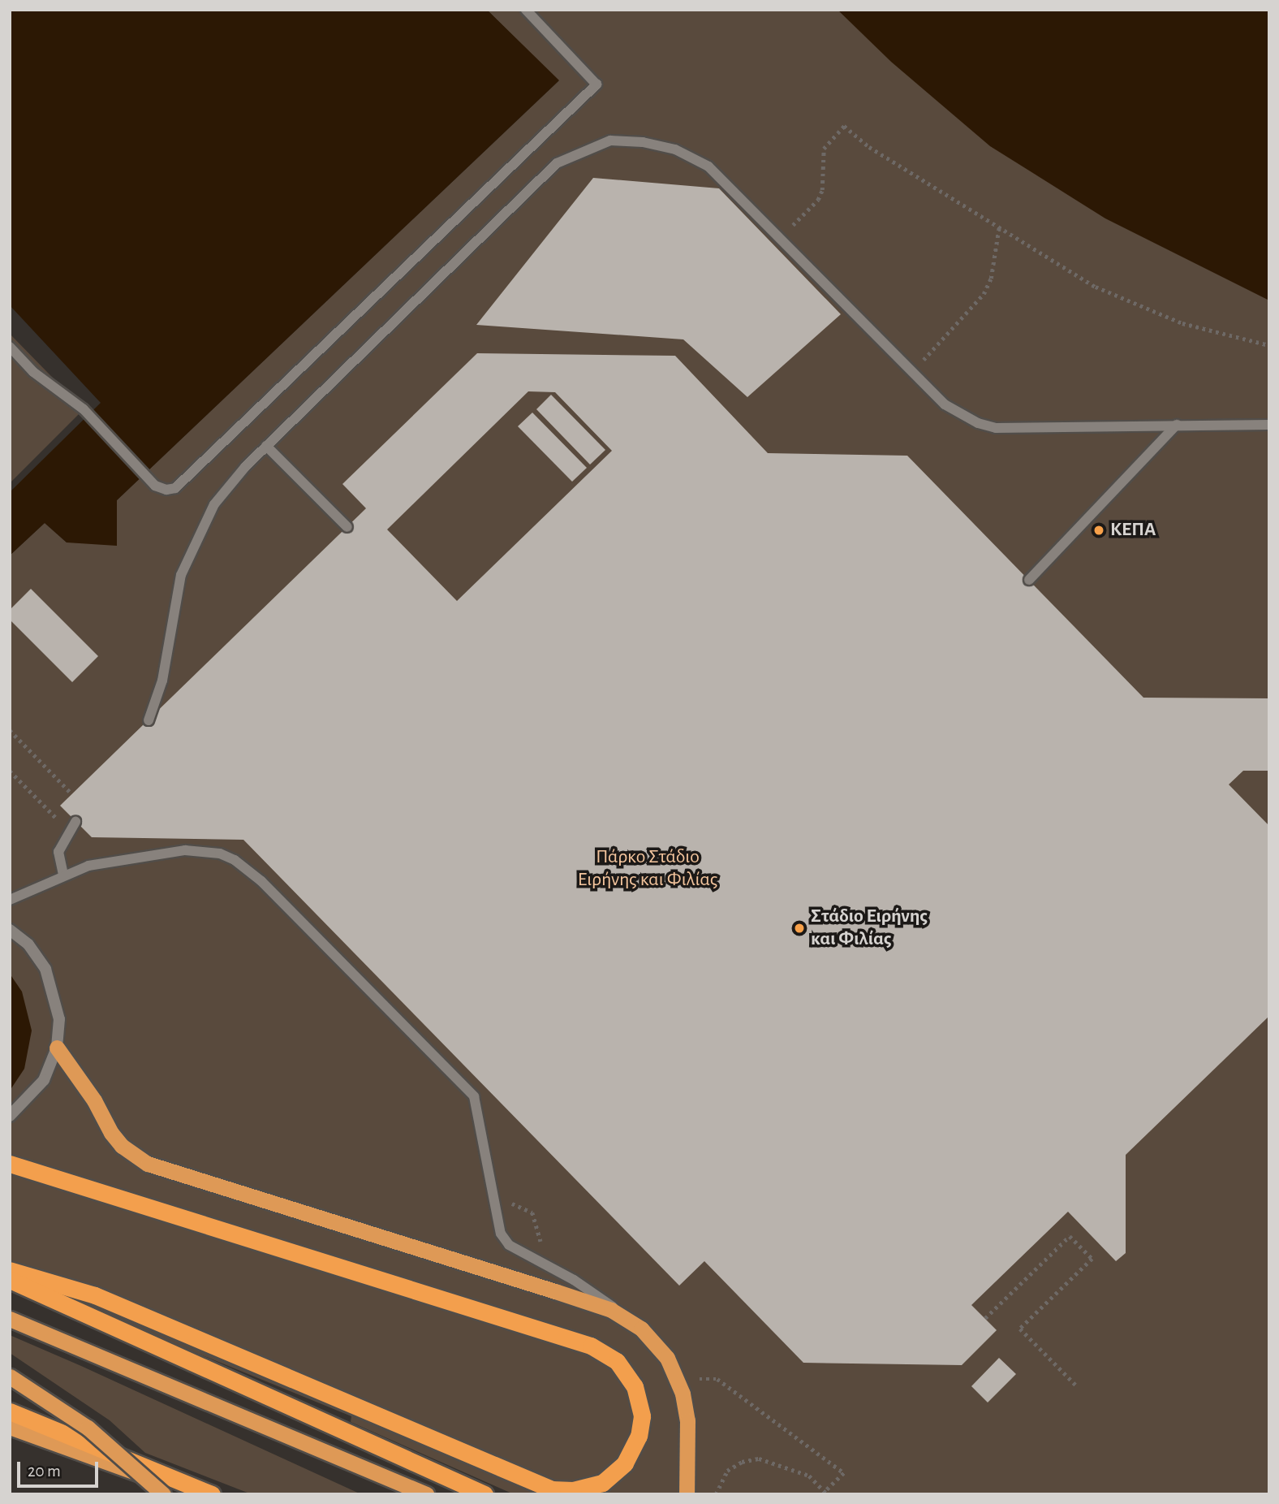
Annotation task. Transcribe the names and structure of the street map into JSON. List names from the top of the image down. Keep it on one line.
{"parks":["Πάρκο Στάδιο Ειρήνης και Φιλίας"],"places":["ΚΕΠΑ","Στάδιο Ειρήνης και Φιλίας"],"scale_bar":"20 m"}
